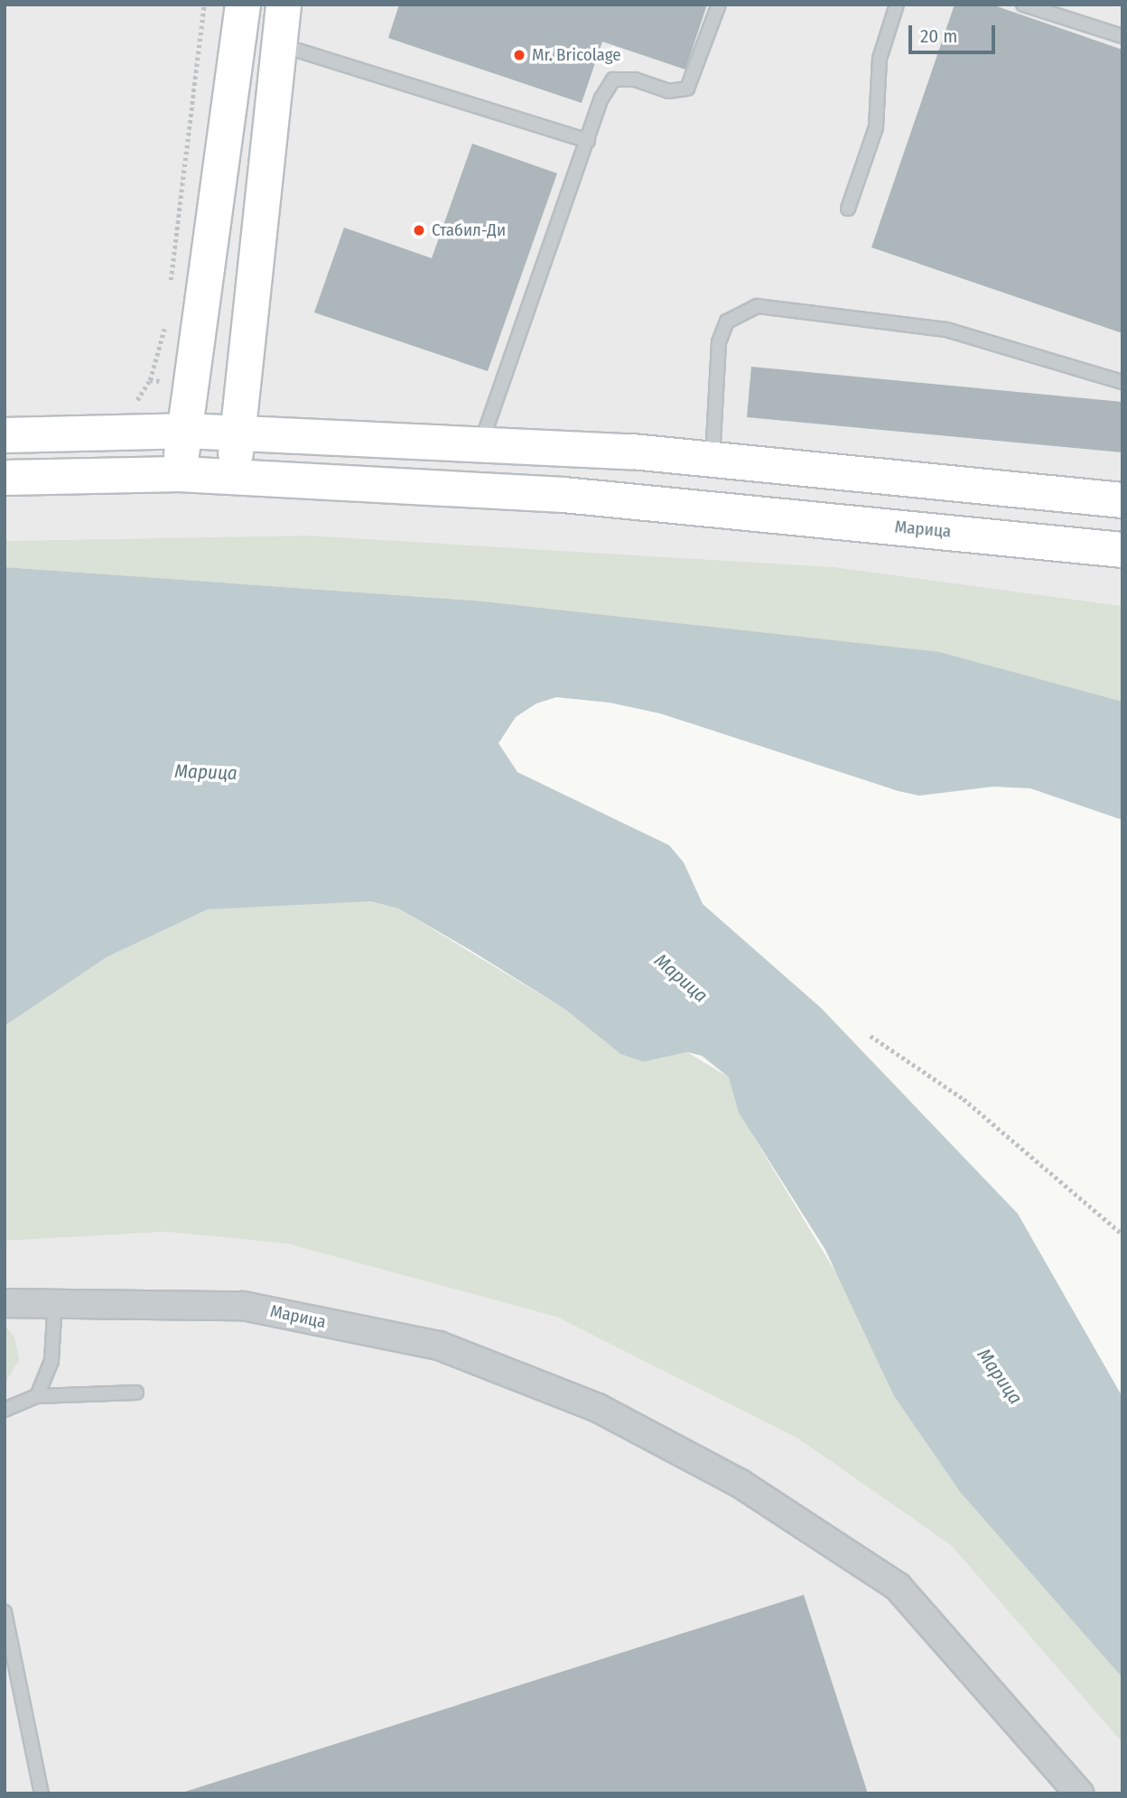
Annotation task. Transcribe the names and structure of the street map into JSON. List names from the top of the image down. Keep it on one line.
{"streets":{"street":["Марица"]},"water":["Марица"],"places":["Mr. Bricolage","Стабил-Ди"],"scale_bar":"20 m"}
